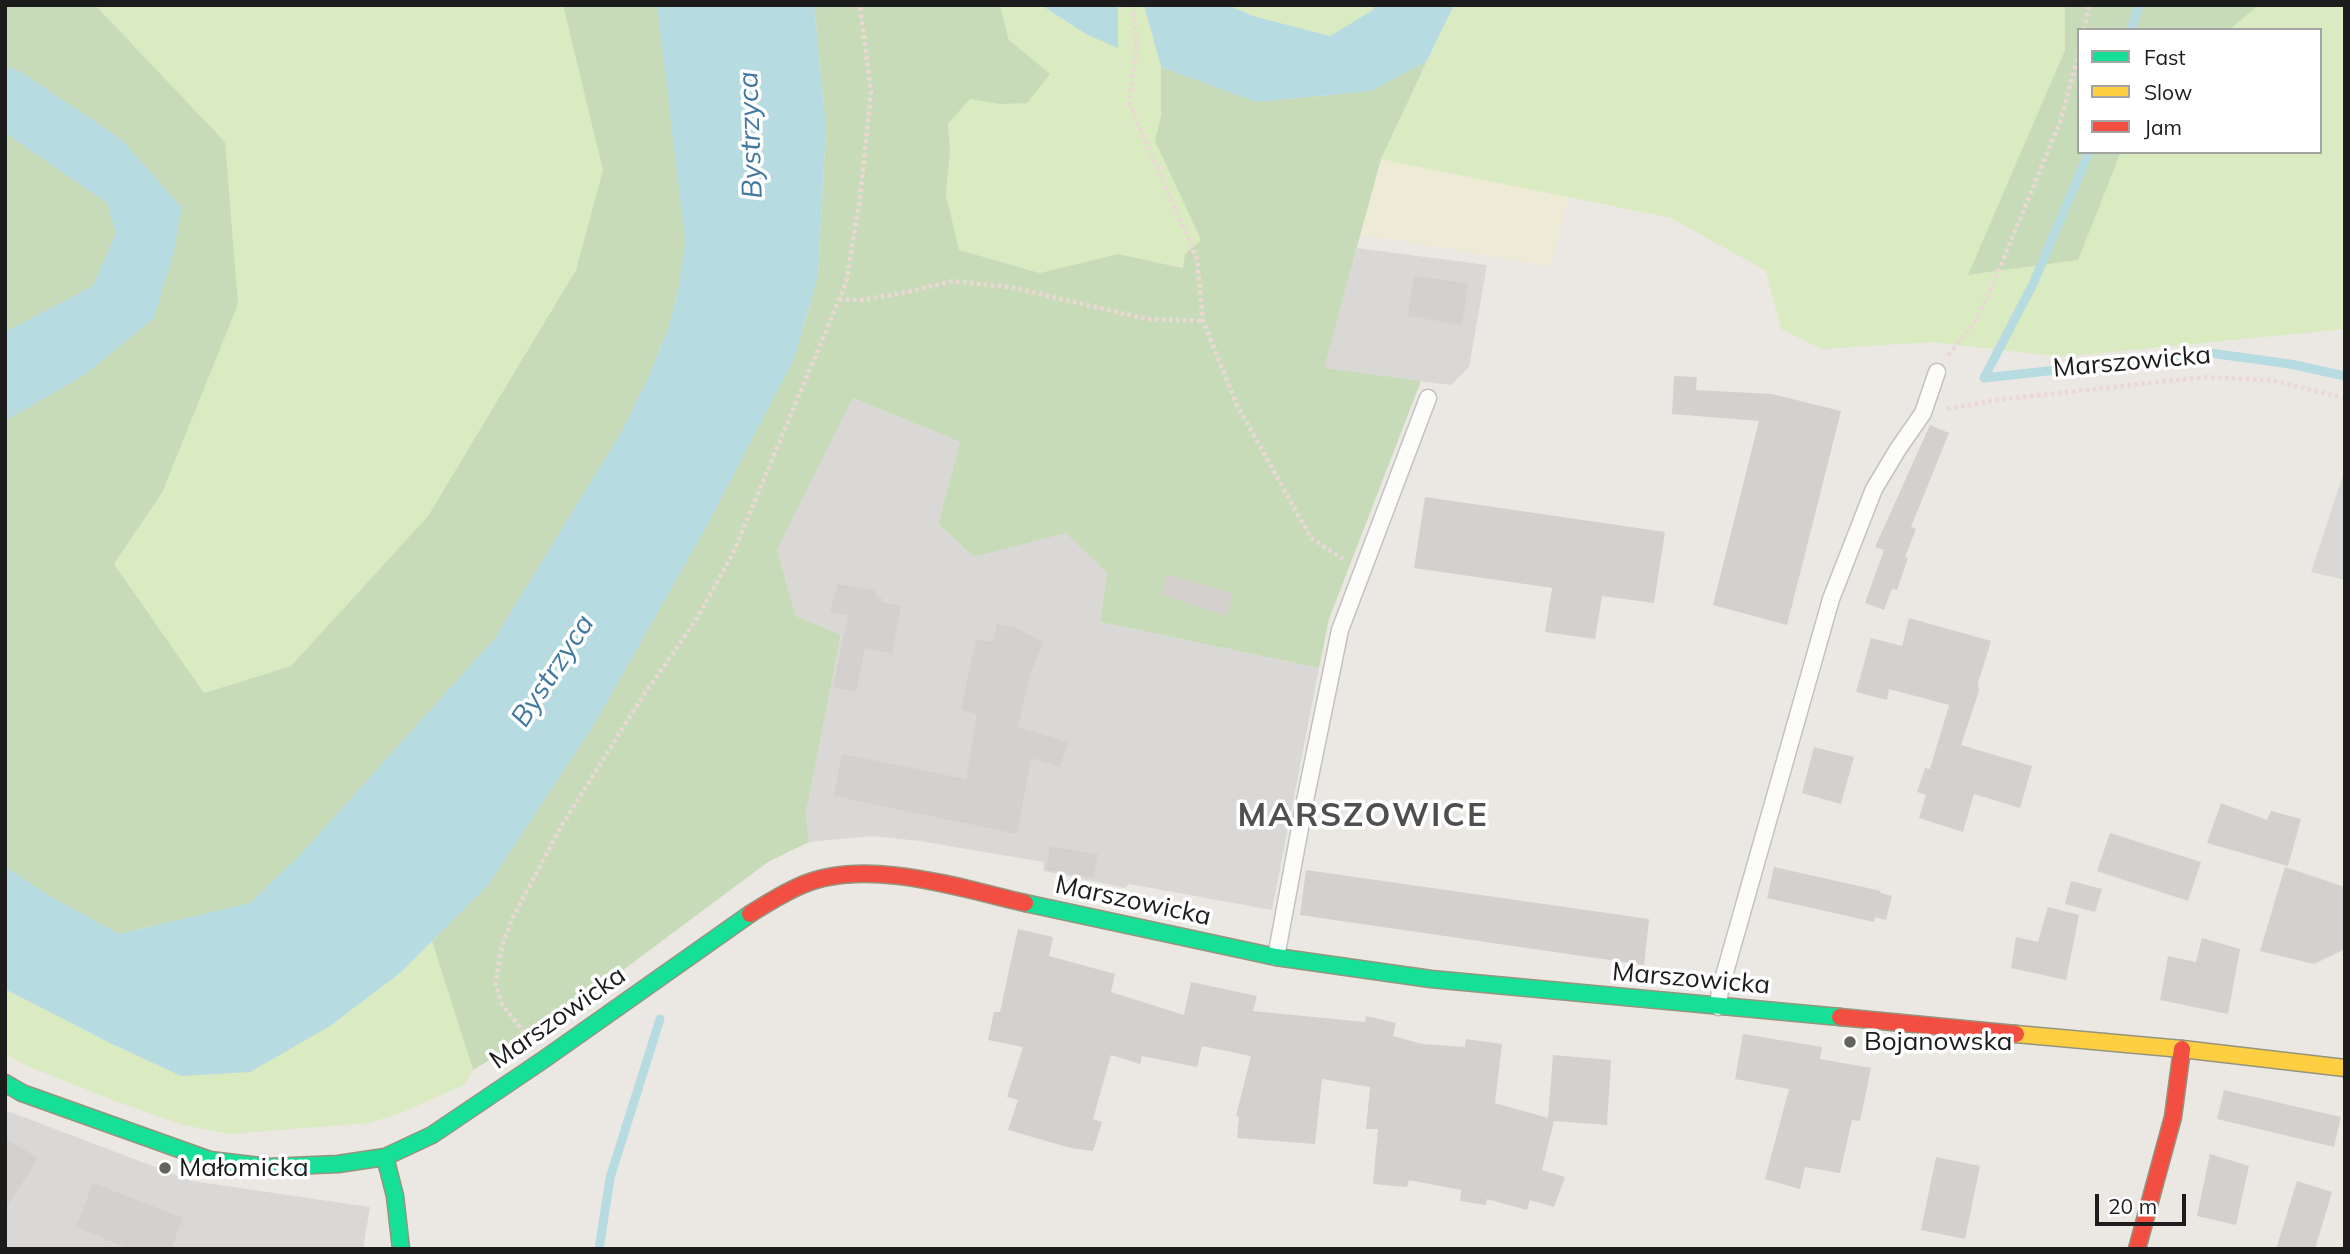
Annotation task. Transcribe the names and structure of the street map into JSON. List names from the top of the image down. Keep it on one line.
{"streets":{"street":["Marszowicka"]},"districts":["MARSZOWICE"],"water":["Bystrzyca"],"places":["Bojanowska","Małomicka"],"legend":["Fast","Slow","Jam"],"scale_bar":"20 m"}
